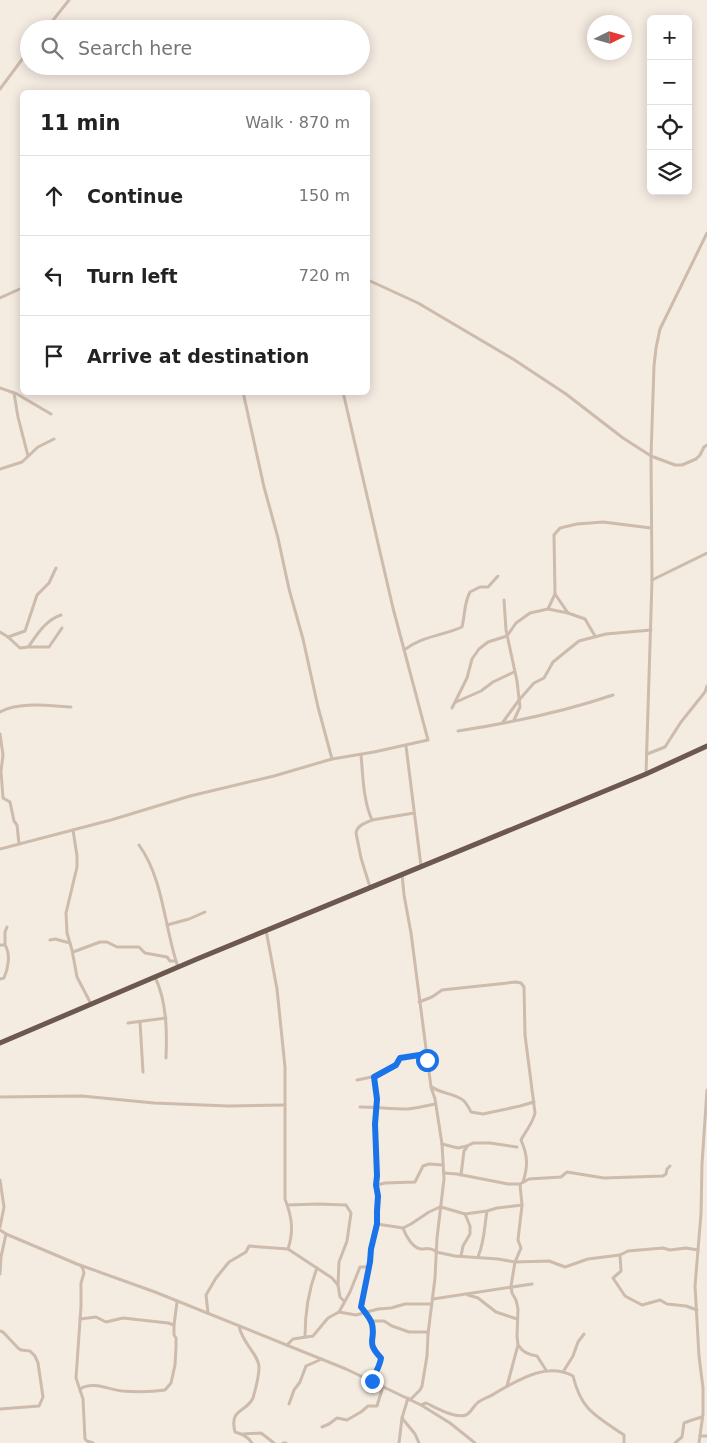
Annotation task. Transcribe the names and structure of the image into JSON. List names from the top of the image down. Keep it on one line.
{"north":"right","page":{"map_buttons":["+","−"],"search":"Search here","heading":["11 min","Walk · 870 m"],"list":[["Continue","150 m"],["Turn left","720 m"],"Arrive at destination"]}}
